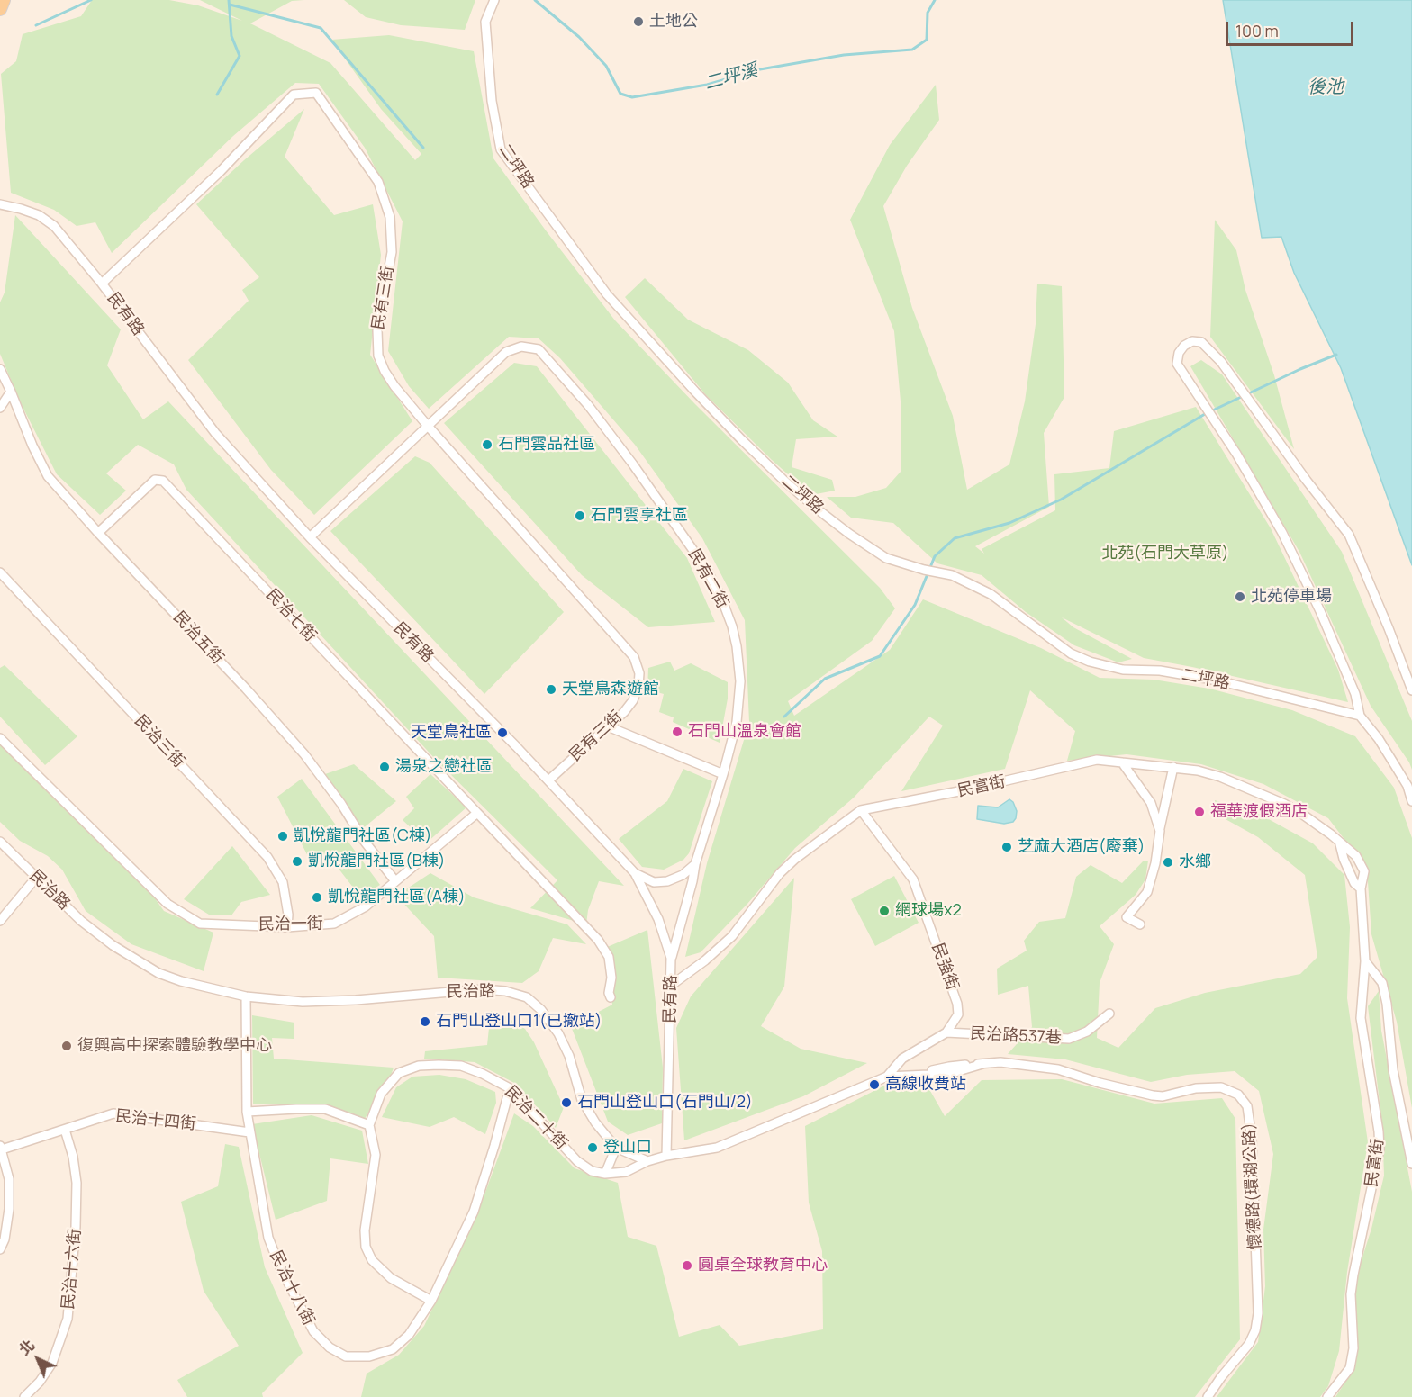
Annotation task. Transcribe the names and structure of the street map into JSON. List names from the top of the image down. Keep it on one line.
{"streets":{"street":["二坪路","民有三街","民有路","民有二街","民治七街","民治五街","民治三街","民富街","民治路","民治一街","民強街","民治路537巷","民治二十街","民治十四街","懷德路(環湖公路)","民治十六街","民治十八街"]},"crossings":[["民有三街","民有路"],["民有三街","民有二街"],["民有路","民有二街"],["民有路","民富街"],["民治七街","民治五街"],["民治七街","民治一街"],["民治五街","民治一街"],["民治三街","民治一街"],["民富街","民強街"],["民治路","民治十八街"],["民強街","民治路537巷"],["民治二十街","民治十八街"],["民治十四街","民治十六街"],["民治十四街","民治十八街"]],"water":["二坪溪","後池"],"parks":["北苑(石門大草原)"],"places":["土地公","石門雲品社區","石門雲享社區","北苑停車場","天堂鳥森遊館","石門山溫泉會館","天堂鳥社區","湯泉之戀社區","福華渡假酒店","凱悅龍門社區(C棟)","芝麻大酒店(廢棄)","凱悅龍門社區(B棟)","水鄉","凱悅龍門社區(A棟)","網球場x2","石門山登山口1(已撤站)","復興高中探索體驗教學中心","高線收費站","石門山登山口(石門山/2)","登山口","圓桌全球教育中心"],"scale_bar":"100 m","north":"top left"}
